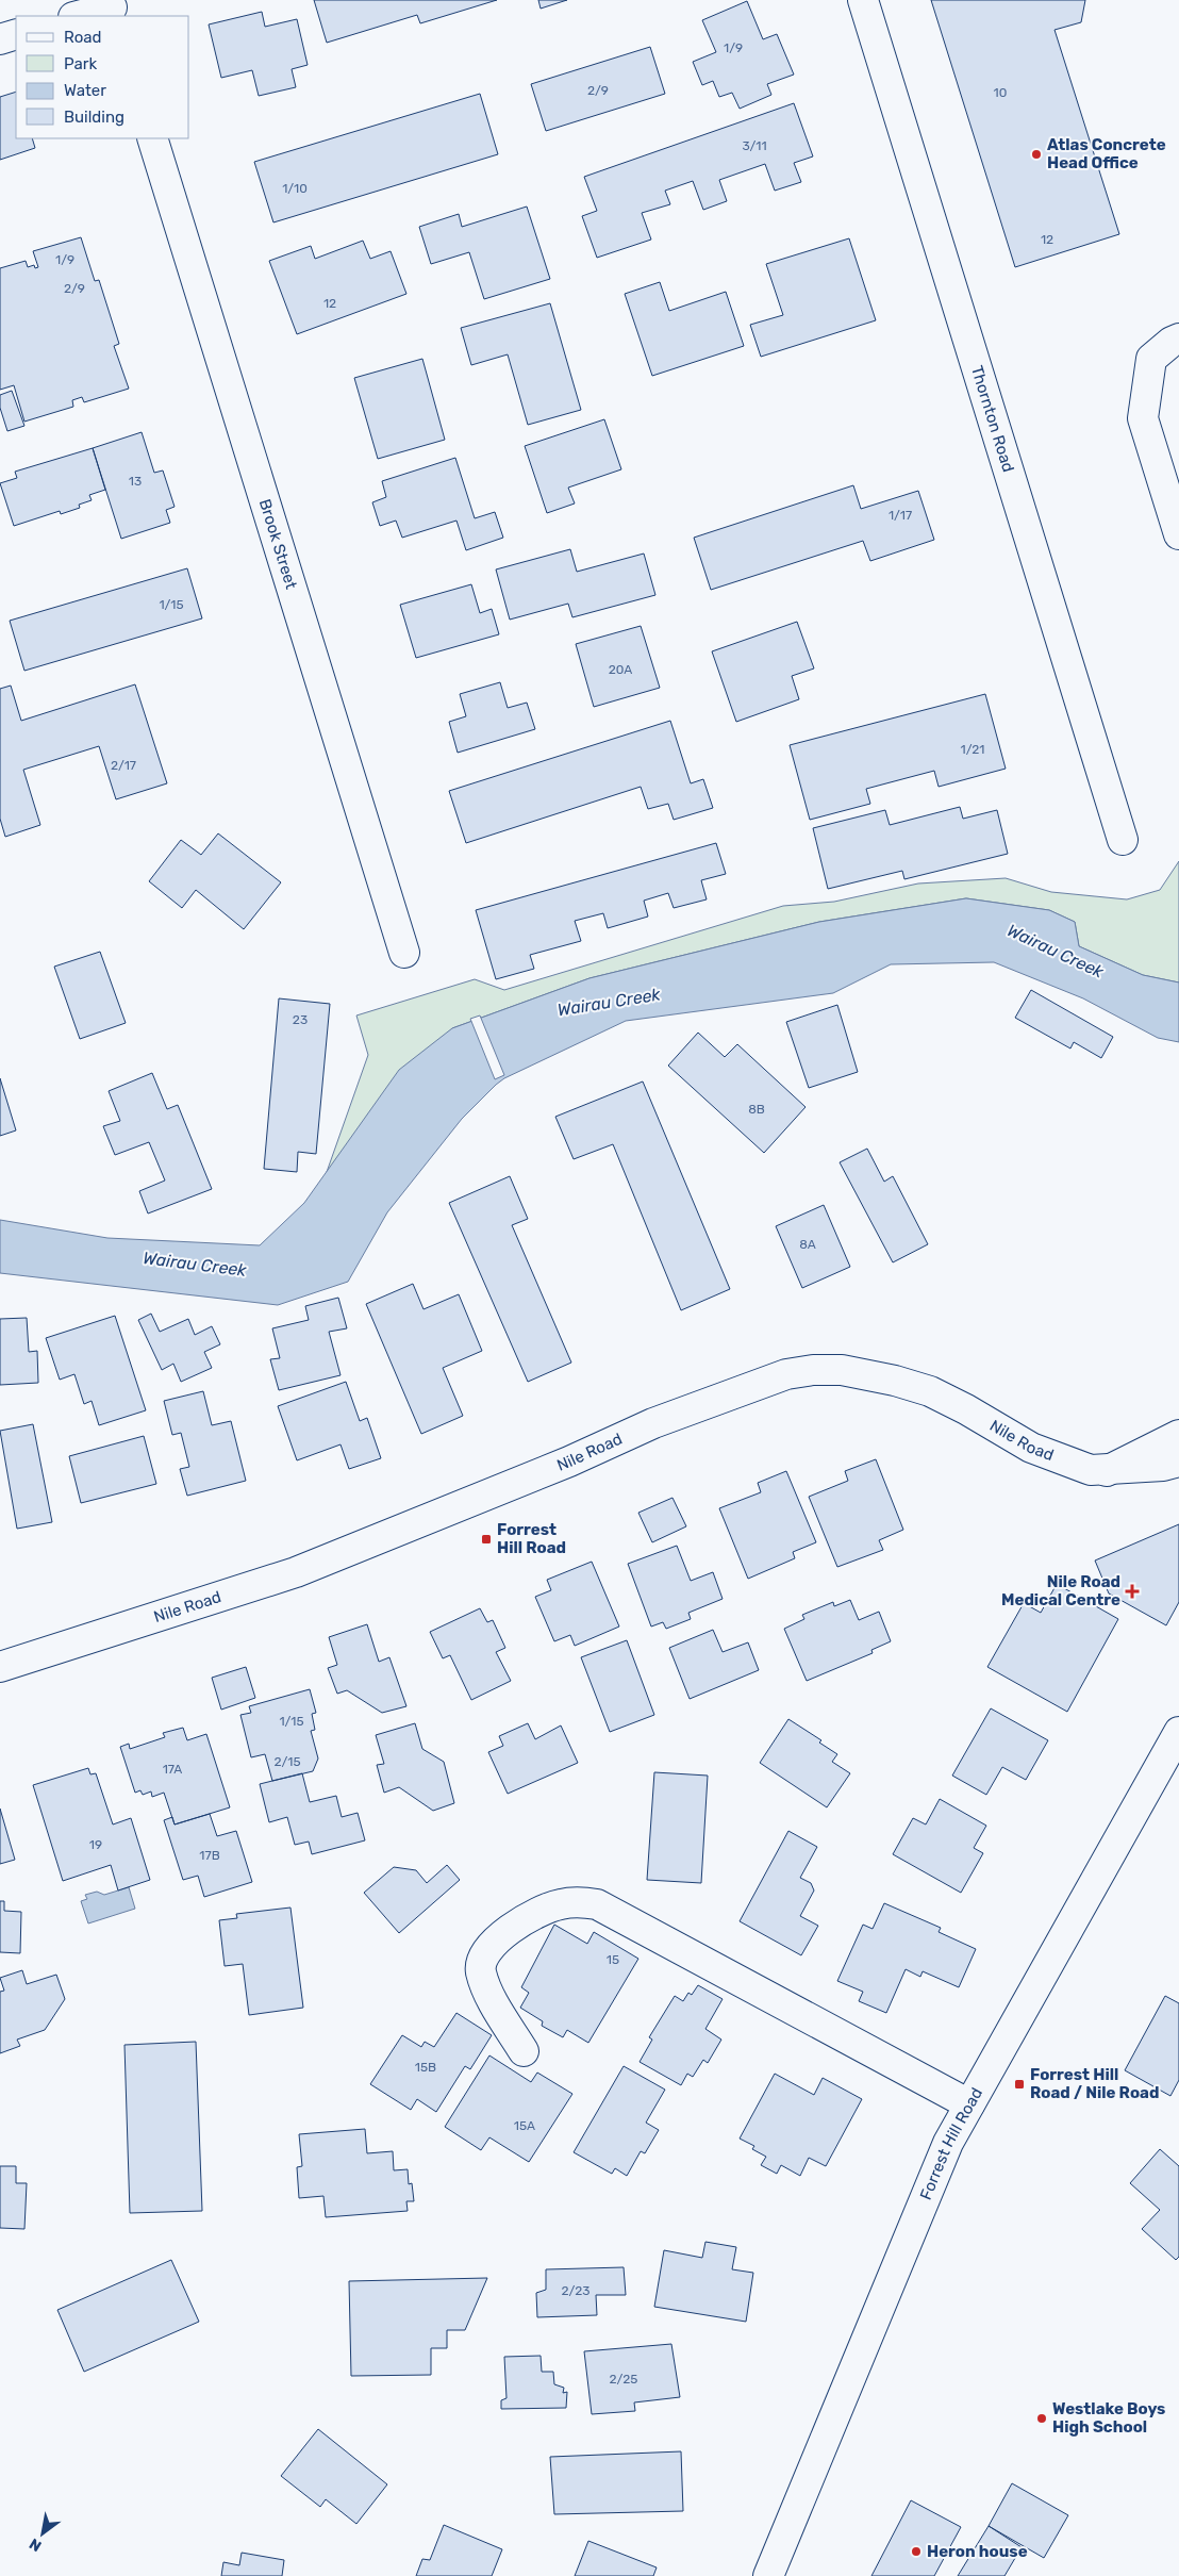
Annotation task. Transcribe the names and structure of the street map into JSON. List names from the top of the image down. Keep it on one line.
{"streets":{"street":["Thornton Road","Brook Street","Nile Road","Forrest Hill Road"]},"water":["Wairau Creek"],"places":{"other":["Atlas Concrete Head Office","Westlake Boys High School","Heron house"],"transit":["Forrest Hill Road","Forrest Hill Road / Nile Road"],"health":["Nile Road Medical Centre"]},"house_numbers":["1/9","2/9","10","3/11","1/10","12","1/9","2/9","12","13","1/17","1/15","20A","1/21","2/17","23","8B","8A","1/15","2/15","17A","19","17B","15","15B","15A","2/23","2/25"],"legend":["Road","Park","Water","Building"],"north":"bottom left"}
